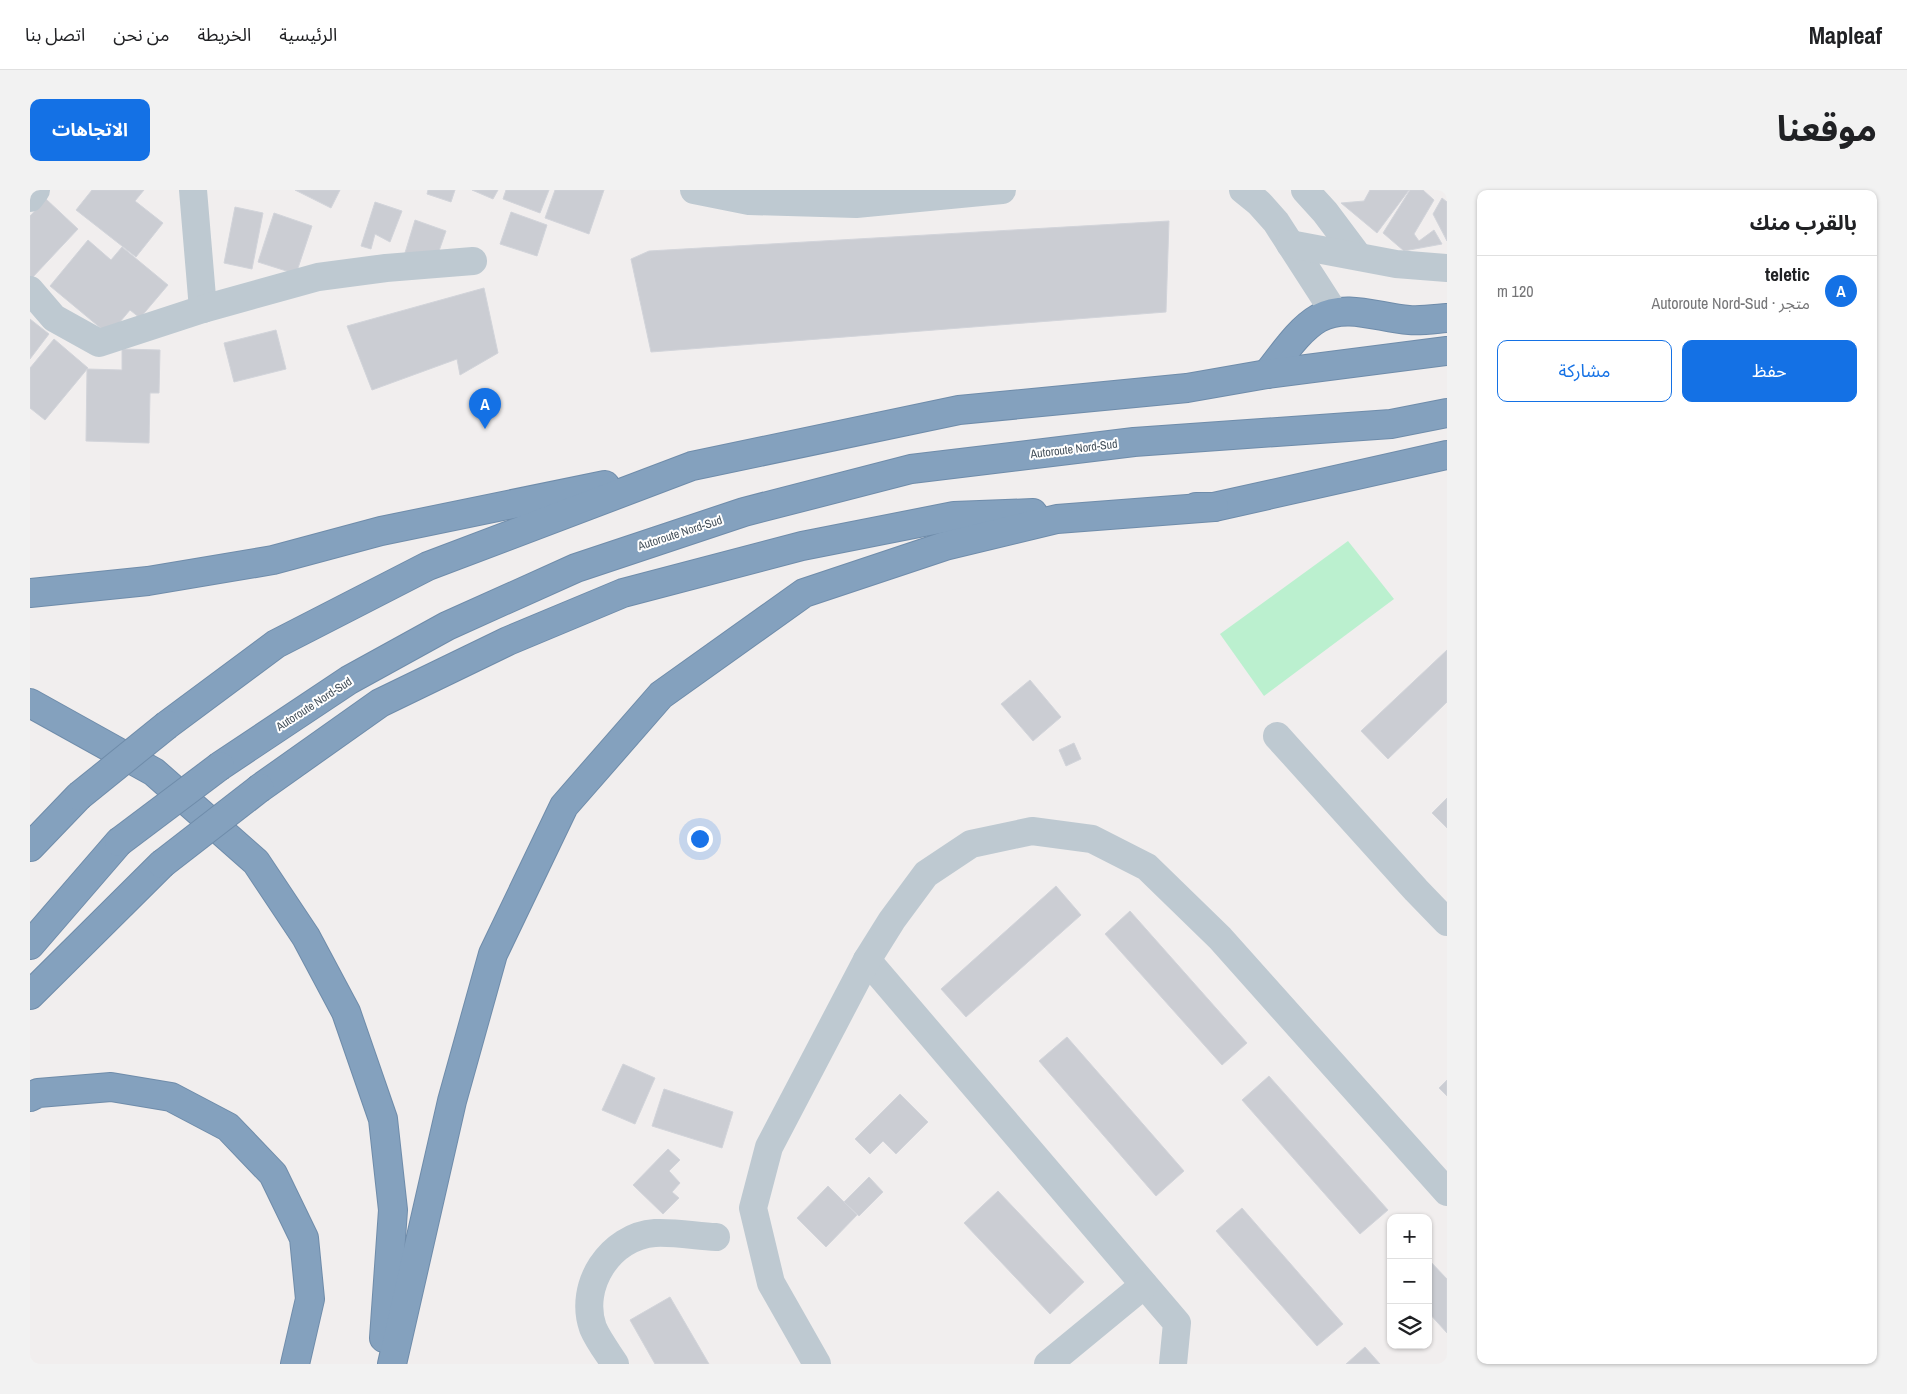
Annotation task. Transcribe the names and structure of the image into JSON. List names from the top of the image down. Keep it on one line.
{"streets":{"highway":["Autoroute Nord-Sud"]},"page":{"header":"Mapleaf","nav":["الرئيسية","الخريطة","من نحن","اتصل بنا"],"title":"موقعنا","buttons":["الاتجاهات",["حفظ","مشاركة"]],"heading":"بالقرب منك","list":[{"mark":"A","name":"teletic","note":"متجر · Autoroute Nord-Sud","value":"120 m"}],"pins":"A","map_buttons":["+","−"]}}
